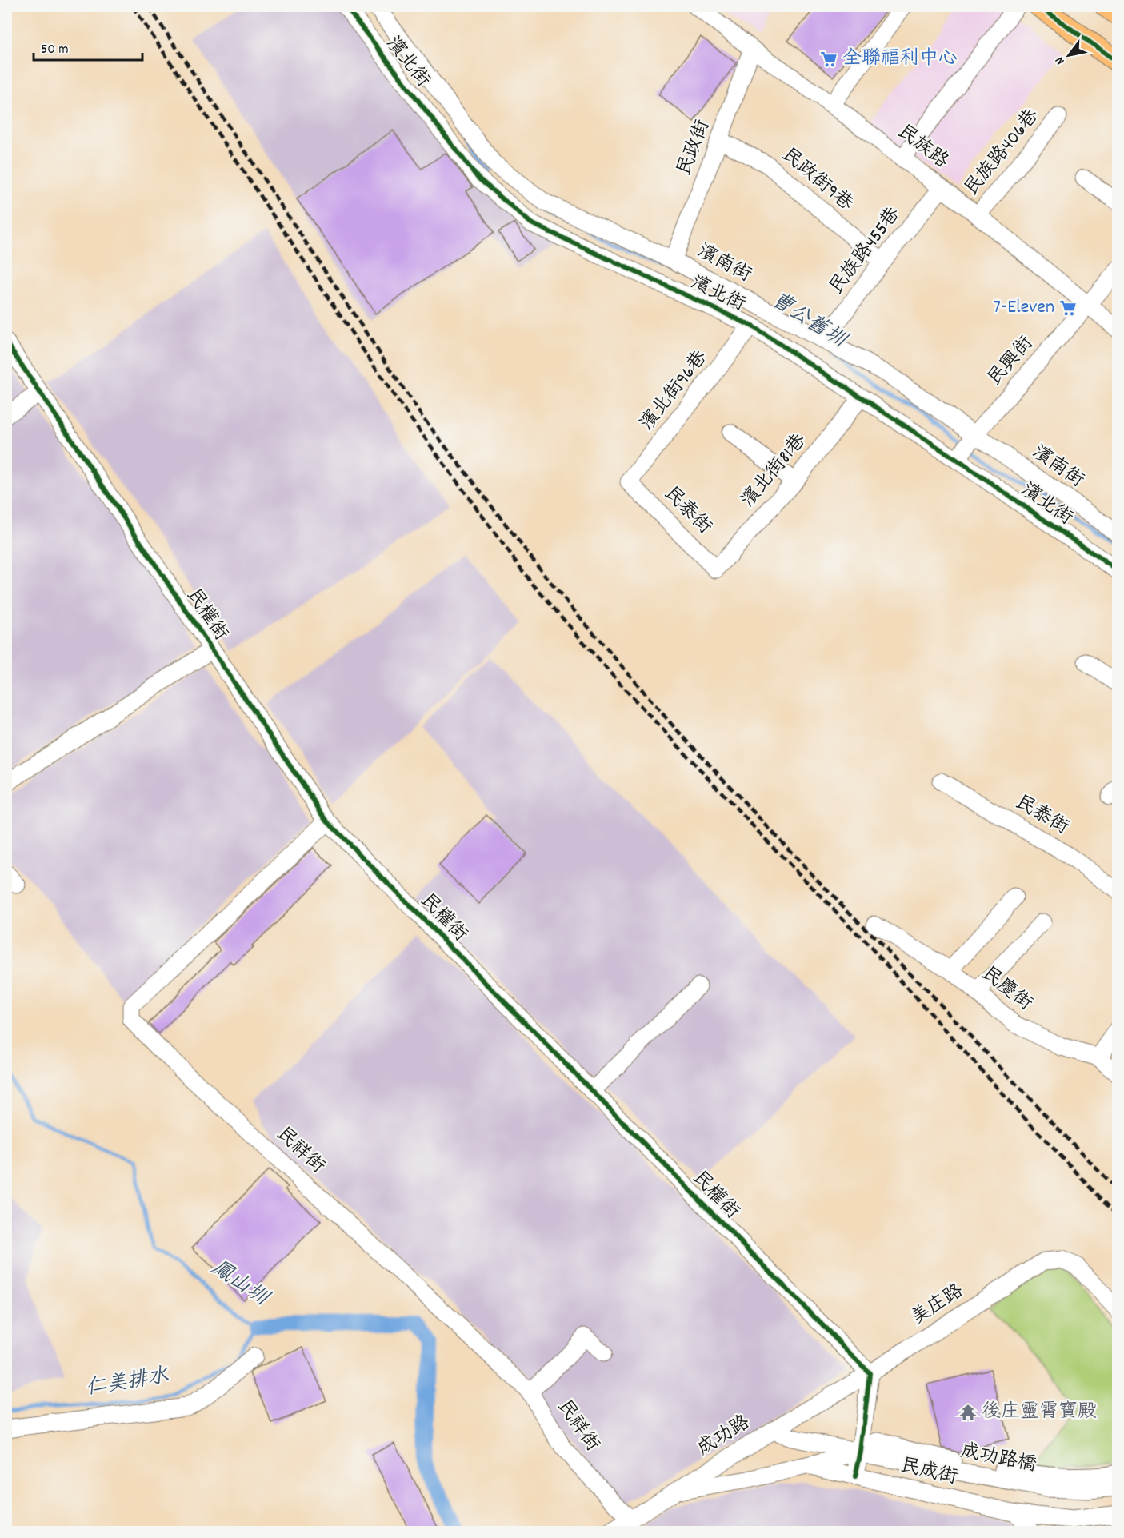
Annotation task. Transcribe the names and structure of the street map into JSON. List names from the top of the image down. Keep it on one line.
{"streets":{"street":["濱北街","民族路","民政街","民族路406巷","民政街9巷","民族路455巷","濱南街","民興街","濱北街96巷","濱北街81巷","民泰街","民權街","民慶街","民祥街","美庄路","成功路","成功路橋","民成街"]},"crossings":[["濱北街","濱南街"],["濱北街","民興街"],["濱北街","濱北街96巷"],["濱北街","濱北街81巷"],["民族路","民政街"],["民族路","民族路406巷"],["民族路","民族路455巷"],["民族路","民興街"],["民政街","民政街9巷"],["民政街","濱南街"],["民政街9巷","民族路455巷"],["民族路455巷","濱南街"],["濱南街","民興街"],["濱北街96巷","民泰街"],["濱北街81巷","民泰街"],["民權街","民祥街"],["民權街","美庄路"],["民祥街","成功路"],["美庄路","成功路"],["成功路","成功路橋"]],"water":["曹公舊圳","鳳山圳","仁美排水"],"places":{"supermarket":["全聯福利中心","7-Eleven"],"temple":["後庄靈霄寶殿"]},"scale_bar":"50 m","north":"bottom left"}
